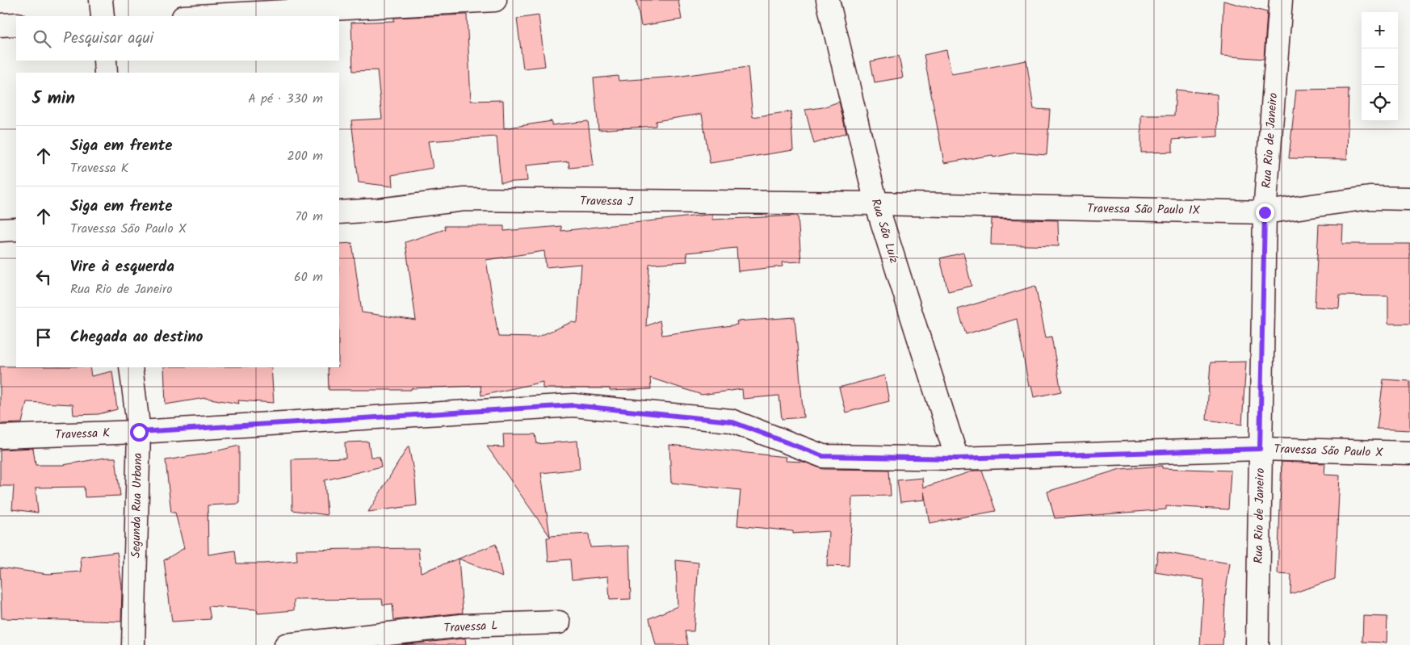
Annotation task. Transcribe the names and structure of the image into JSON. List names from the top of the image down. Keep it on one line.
{"streets":{"street":["Rua Rio de Janeiro","Travessa J","Travessa São Paulo IX","Rua São Luíz","Travessa K","Travessa São Paulo X","Segunda Rua Urbana","Travessa L"]},"crossings":[["Rua Rio de Janeiro","Travessa São Paulo IX"],["Rua Rio de Janeiro","Travessa São Paulo X"],["Travessa J","Travessa São Paulo IX"],["Travessa J","Rua São Luíz"],["Travessa São Paulo IX","Rua São Luíz"],["Rua São Luíz","Travessa K"],["Rua São Luíz","Travessa São Paulo X"],["Travessa K","Travessa São Paulo X"],["Travessa K","Segunda Rua Urbana"]],"page":{"map_buttons":["+","−"],"search":"Pesquisar aqui","heading":["5 min","A pé · 330 m"],"list":[["Siga em frente","Travessa K","200 m"],["Siga em frente","Travessa São Paulo X","70 m"],["Vire à esquerda","Rua Rio de Janeiro","60 m"],"Chegada ao destino"]}}
